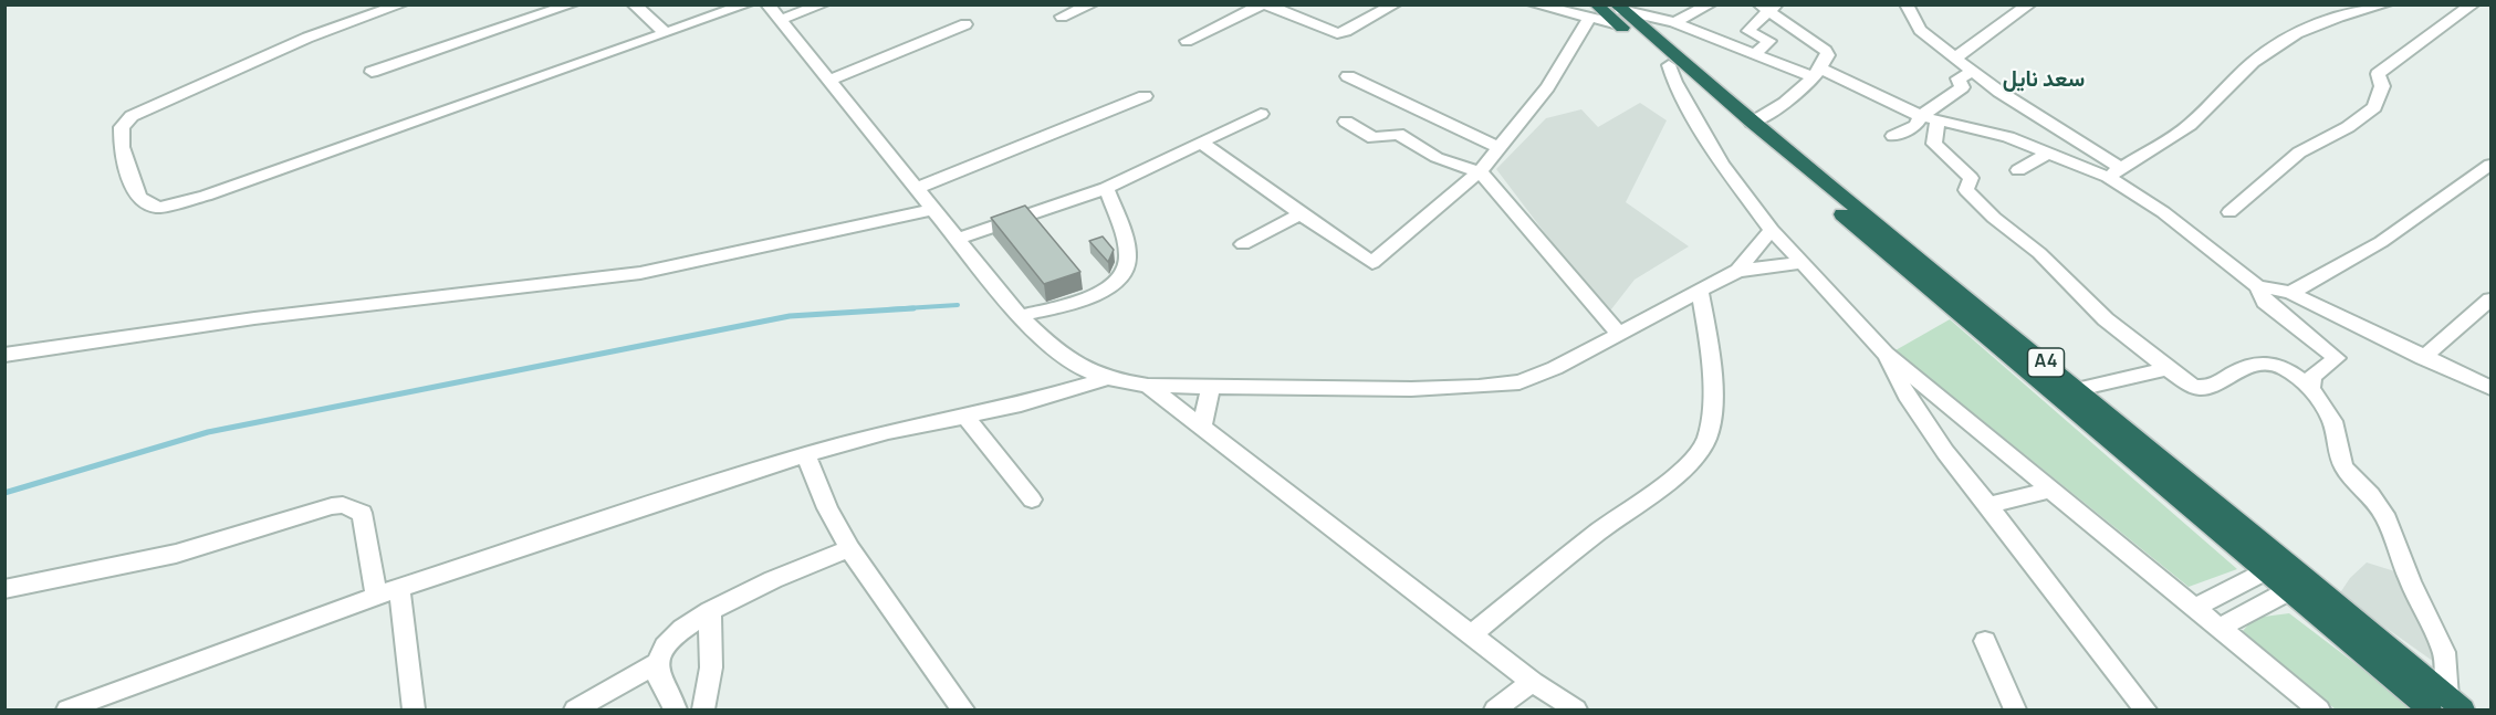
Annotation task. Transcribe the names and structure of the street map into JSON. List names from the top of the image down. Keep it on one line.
{"streets":{"highway":["A4"]},"districts":["سعد نايل"]}
